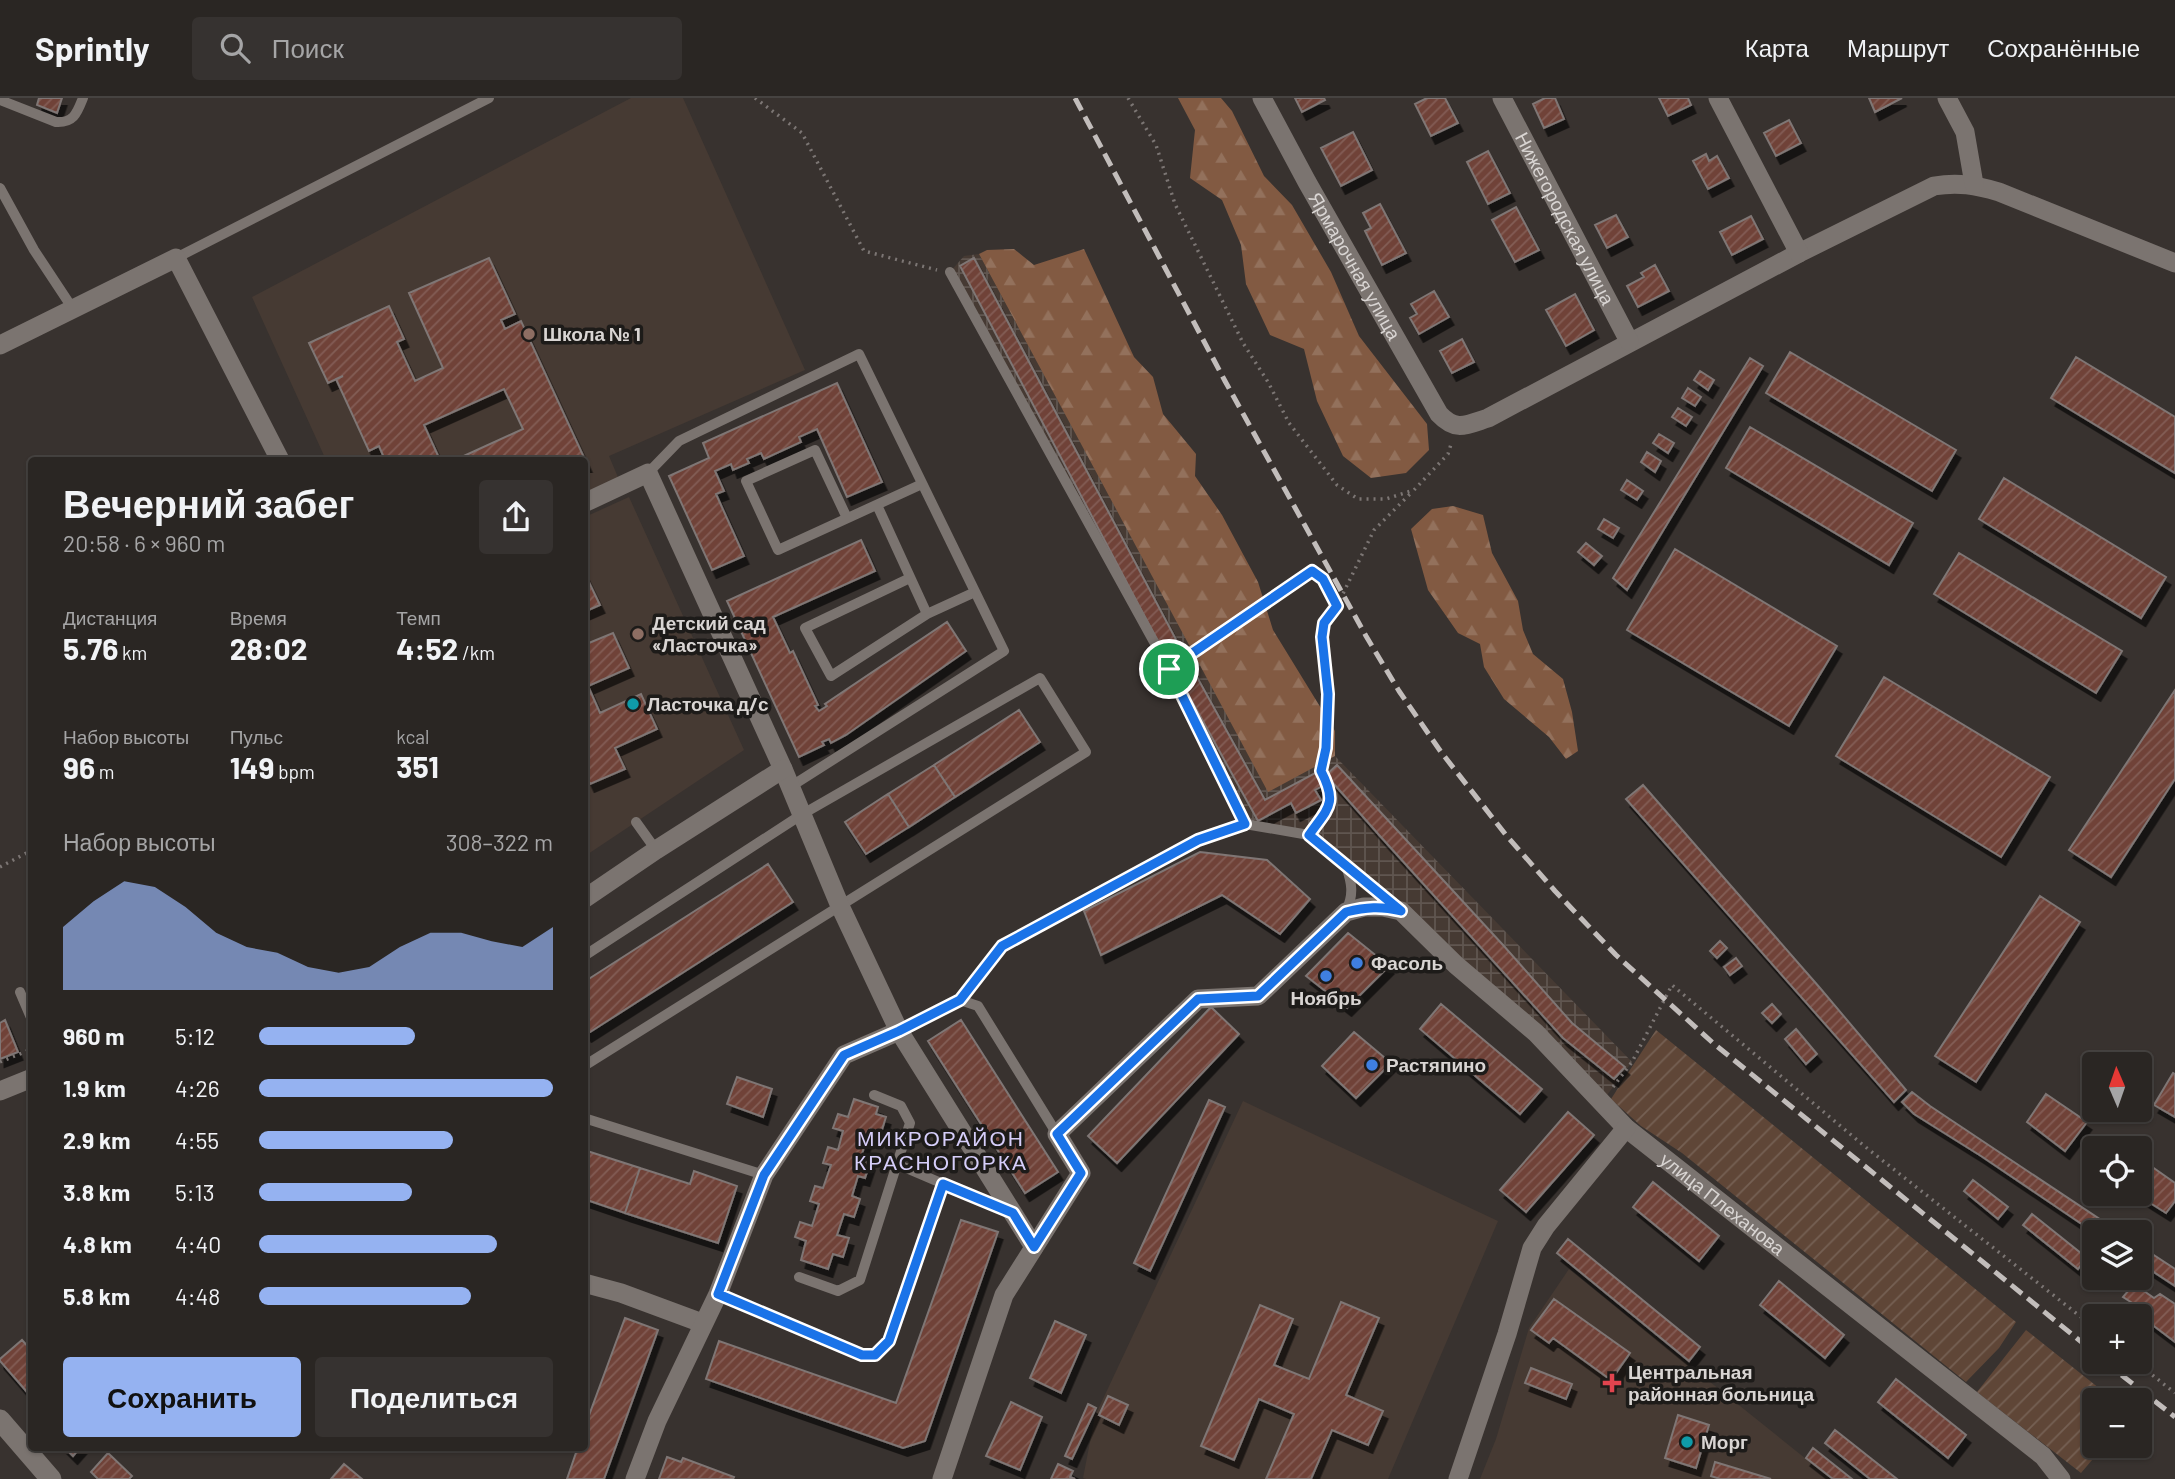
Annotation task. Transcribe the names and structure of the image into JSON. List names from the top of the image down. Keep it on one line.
{"streets":{"street":["Нижегородская улица","Ярмарочная улица","улица Плеханова"]},"districts":["МИКРОРАЙОН КРАСНОГОРКА"],"places":{"other":["Школа № 1","Детский сад «Ласточка»","Ласточка д/с","Фасоль","Ноябрь","Растяпино","Морг"],"health":["Центральная районная больница"]},"north":"top","page":{"header":"Sprintly","search":"Поиск","nav":["Карта","Маршрут","Сохранённые"],"heading":["Вечерний забег","20:58 · 6 × 960 m"],"stats":[["Дистанция","5.76 km"],["Время","28:02"],["Темп","4:52 /km"],["Набор высоты","96 m"],["Пульс","149 bpm"],["kcal","351"]],"chart":["Набор высоты","308–322 m"],"list":[{"name":"960 m","note":"5:12"},{"name":"1.9 km","note":"4:26"},{"name":"2.9 km","note":"4:55"},{"name":"3.8 km","note":"5:13"},{"name":"4.8 km","note":"4:40"},{"name":"5.8 km","note":"4:48"}],"map_buttons":["+","−"],"buttons":["Сохранить","Поделиться"]}}
